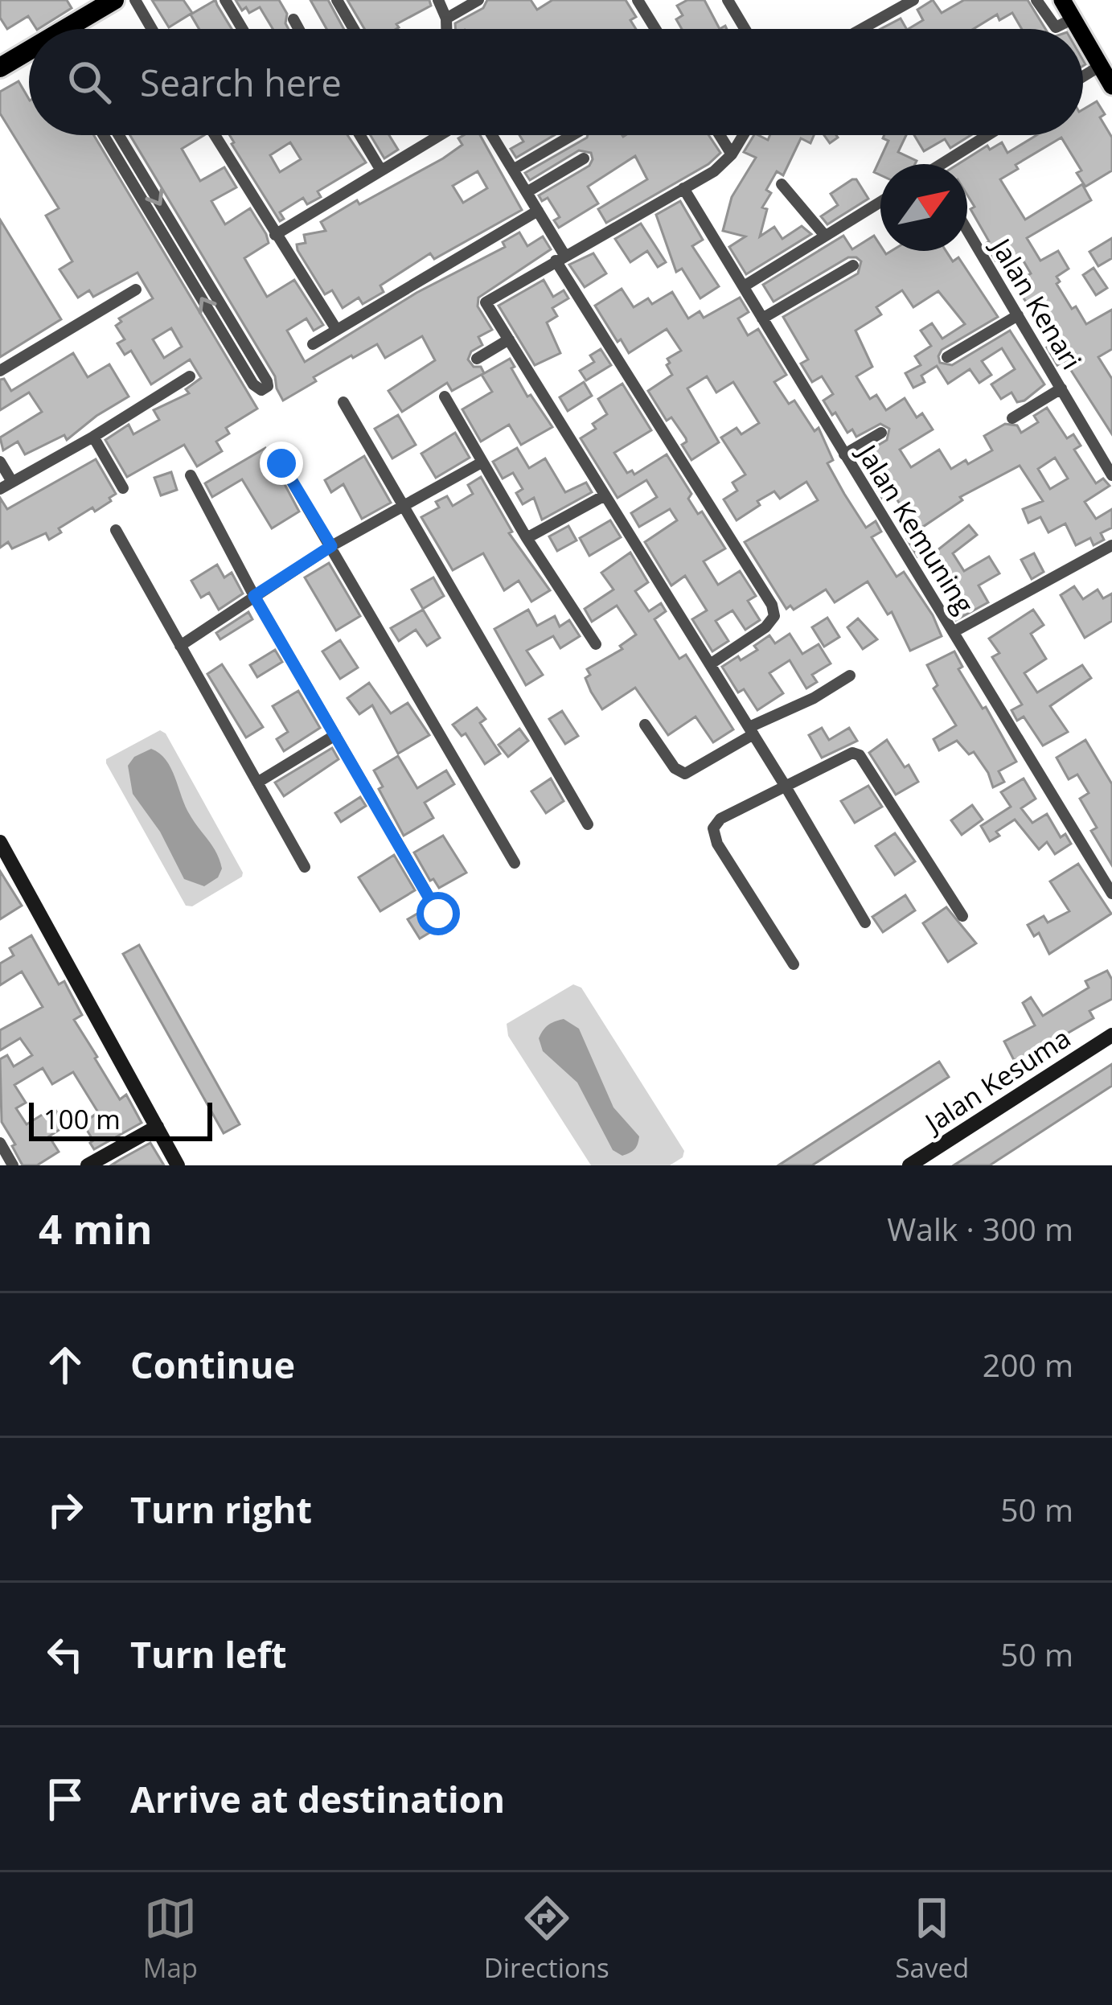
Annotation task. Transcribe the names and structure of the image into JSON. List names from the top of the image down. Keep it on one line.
{"streets":{"main road":["Jalan Kesuma"],"street":["Jalan Kenari","Jalan Kemuning"]},"scale_bar":"100 m","north":"top right","page":{"search":"Search here","scale":"100 m","heading":["4 min","Walk · 300 m"],"list":[["Continue","200 m"],["Turn right","50 m"],["Turn left","50 m"],"Arrive at destination"],"nav":["Map","Directions","Saved"]}}
